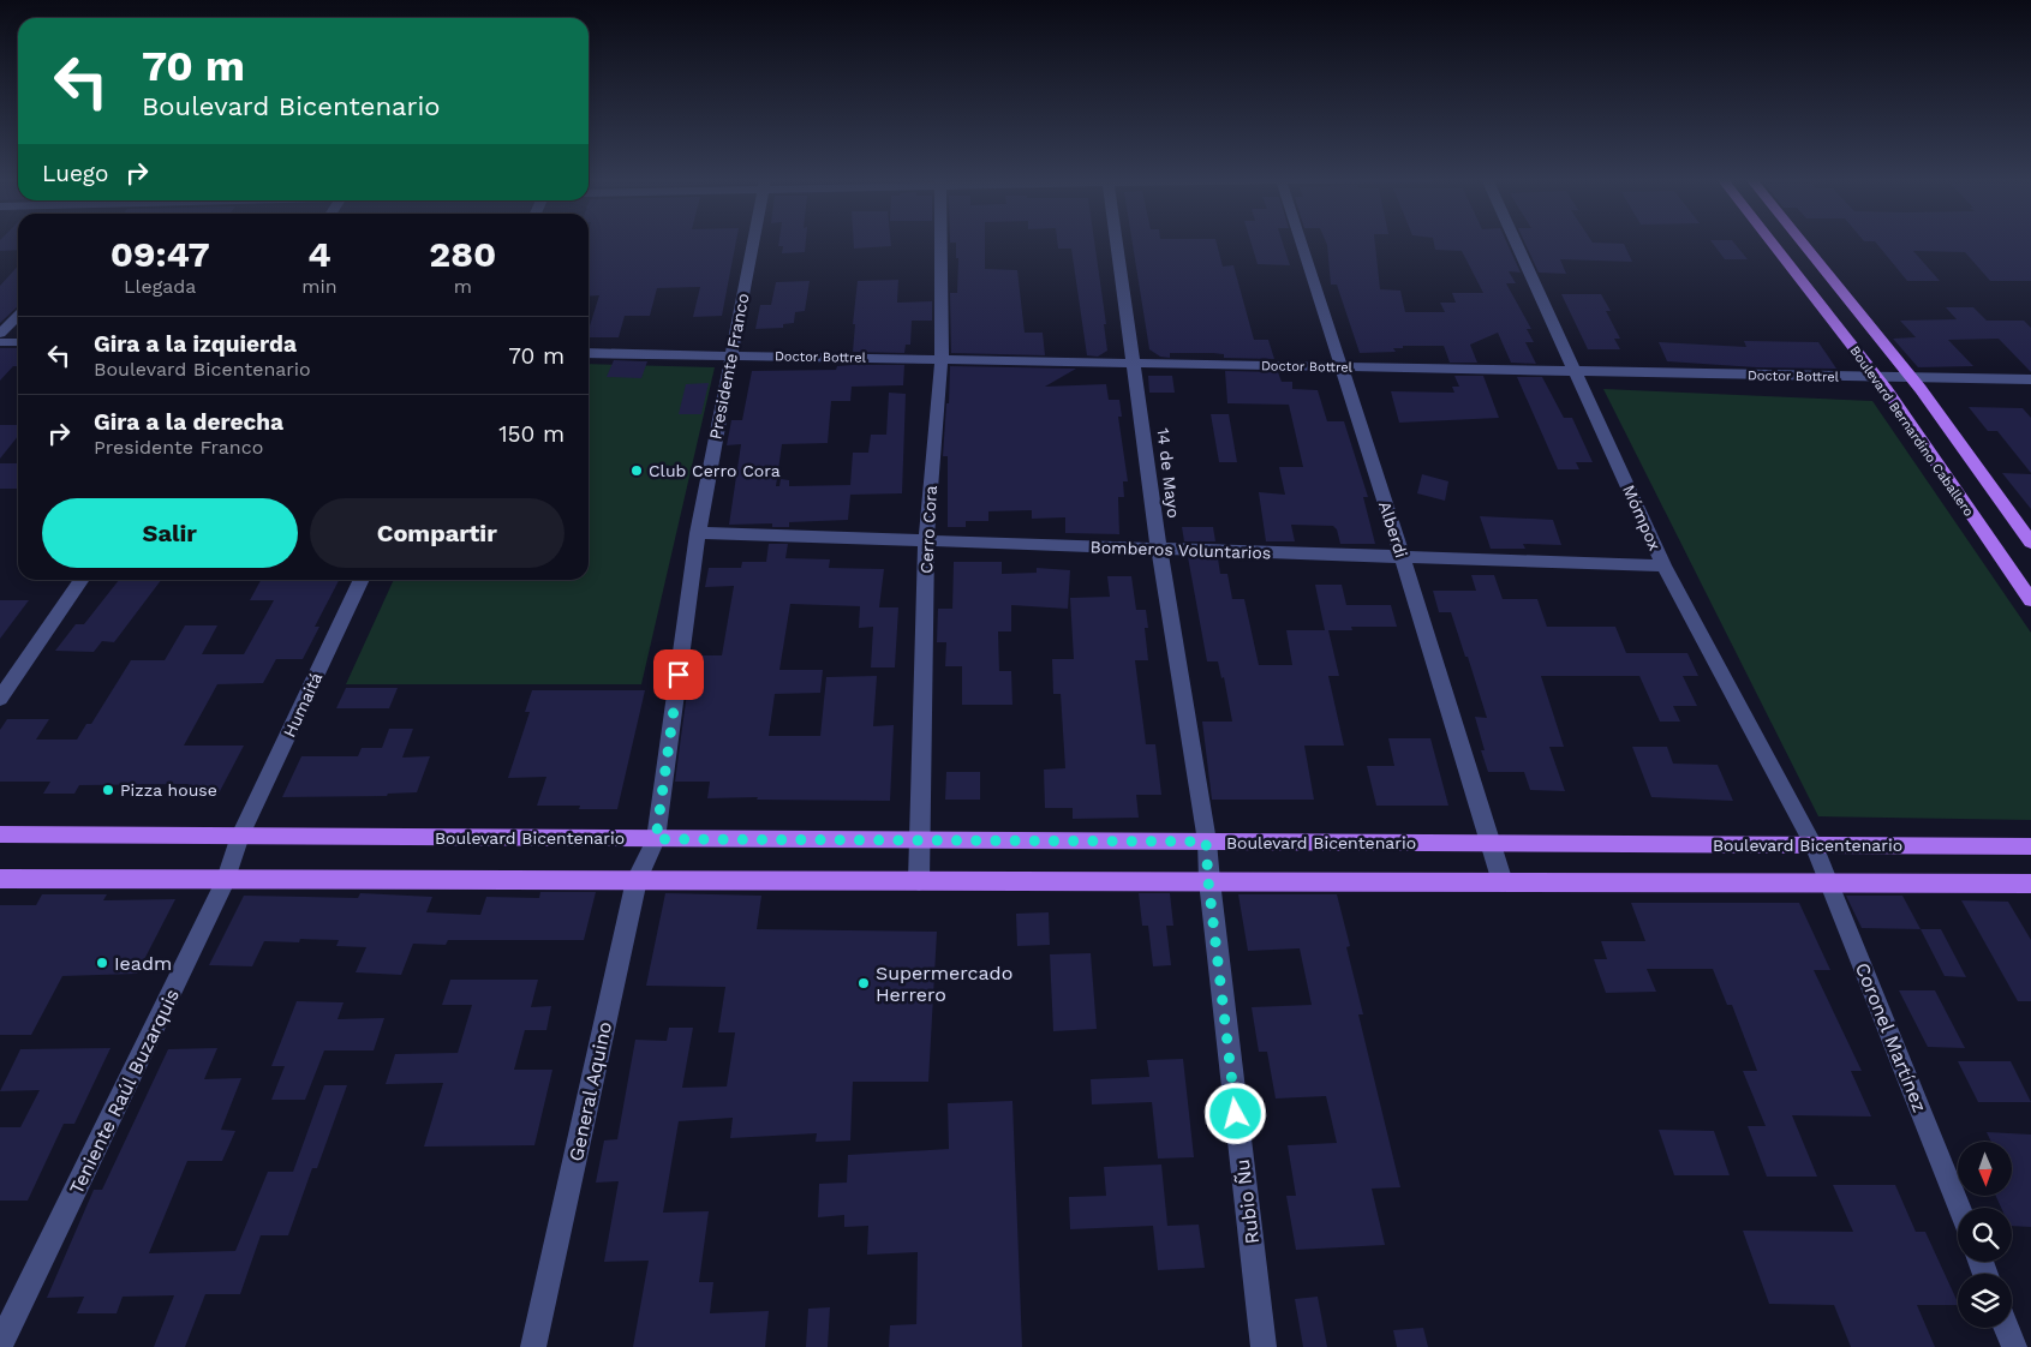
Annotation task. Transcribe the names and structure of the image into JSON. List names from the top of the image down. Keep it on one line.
{"streets":{"main road":["Boulevard Bernardino Caballero","Boulevard Bicentenario"],"street":["Doctor Bottrel","Presidente Franco","14 de Mayo","Mómpox","Cerro Cora","Alberdi","Bomberos Voluntarios","Humaitá","Coronel Martínez","Teniente Raúl Buzarquis","General Aquino","Rubio Ñu"]},"crossings":[["Doctor Bottrel","Presidente Franco"],["Doctor Bottrel","Boulevard Bernardino Caballero"],["Doctor Bottrel","14 de Mayo"],["Doctor Bottrel","Mómpox"],["Doctor Bottrel","Cerro Cora"],["Doctor Bottrel","Alberdi"],["Presidente Franco","Bomberos Voluntarios"],["Presidente Franco","Boulevard Bicentenario"],["Presidente Franco","General Aquino"],["14 de Mayo","Bomberos Voluntarios"],["14 de Mayo","Boulevard Bicentenario"],["14 de Mayo","Rubio Ñu"],["Mómpox","Bomberos Voluntarios"],["Mómpox","Boulevard Bicentenario"],["Mómpox","Coronel Martínez"],["Cerro Cora","Bomberos Voluntarios"],["Cerro Cora","Boulevard Bicentenario"],["Alberdi","Bomberos Voluntarios"],["Alberdi","Boulevard Bicentenario"],["Humaitá","Boulevard Bicentenario"],["Humaitá","Teniente Raúl Buzarquis"],["Boulevard Bicentenario","Coronel Martínez"],["Boulevard Bicentenario","Teniente Raúl Buzarquis"],["Boulevard Bicentenario","General Aquino"],["Boulevard Bicentenario","Rubio Ñu"]],"places":["Club Cerro Cora","Pizza house","Ieadm","Supermercado Herrero"],"north":"bottom","page":{"turn":["70 m","Boulevard Bicentenario"],"then":"Luego","eta":["09:47","Llegada","4","min","280","m"],"list":[{"name":"Gira a la izquierda","note":"Boulevard Bicentenario","value":"70 m"},{"name":"Gira a la derecha","note":"Presidente Franco","value":"150 m"}],"buttons":["Salir","Compartir"]}}
